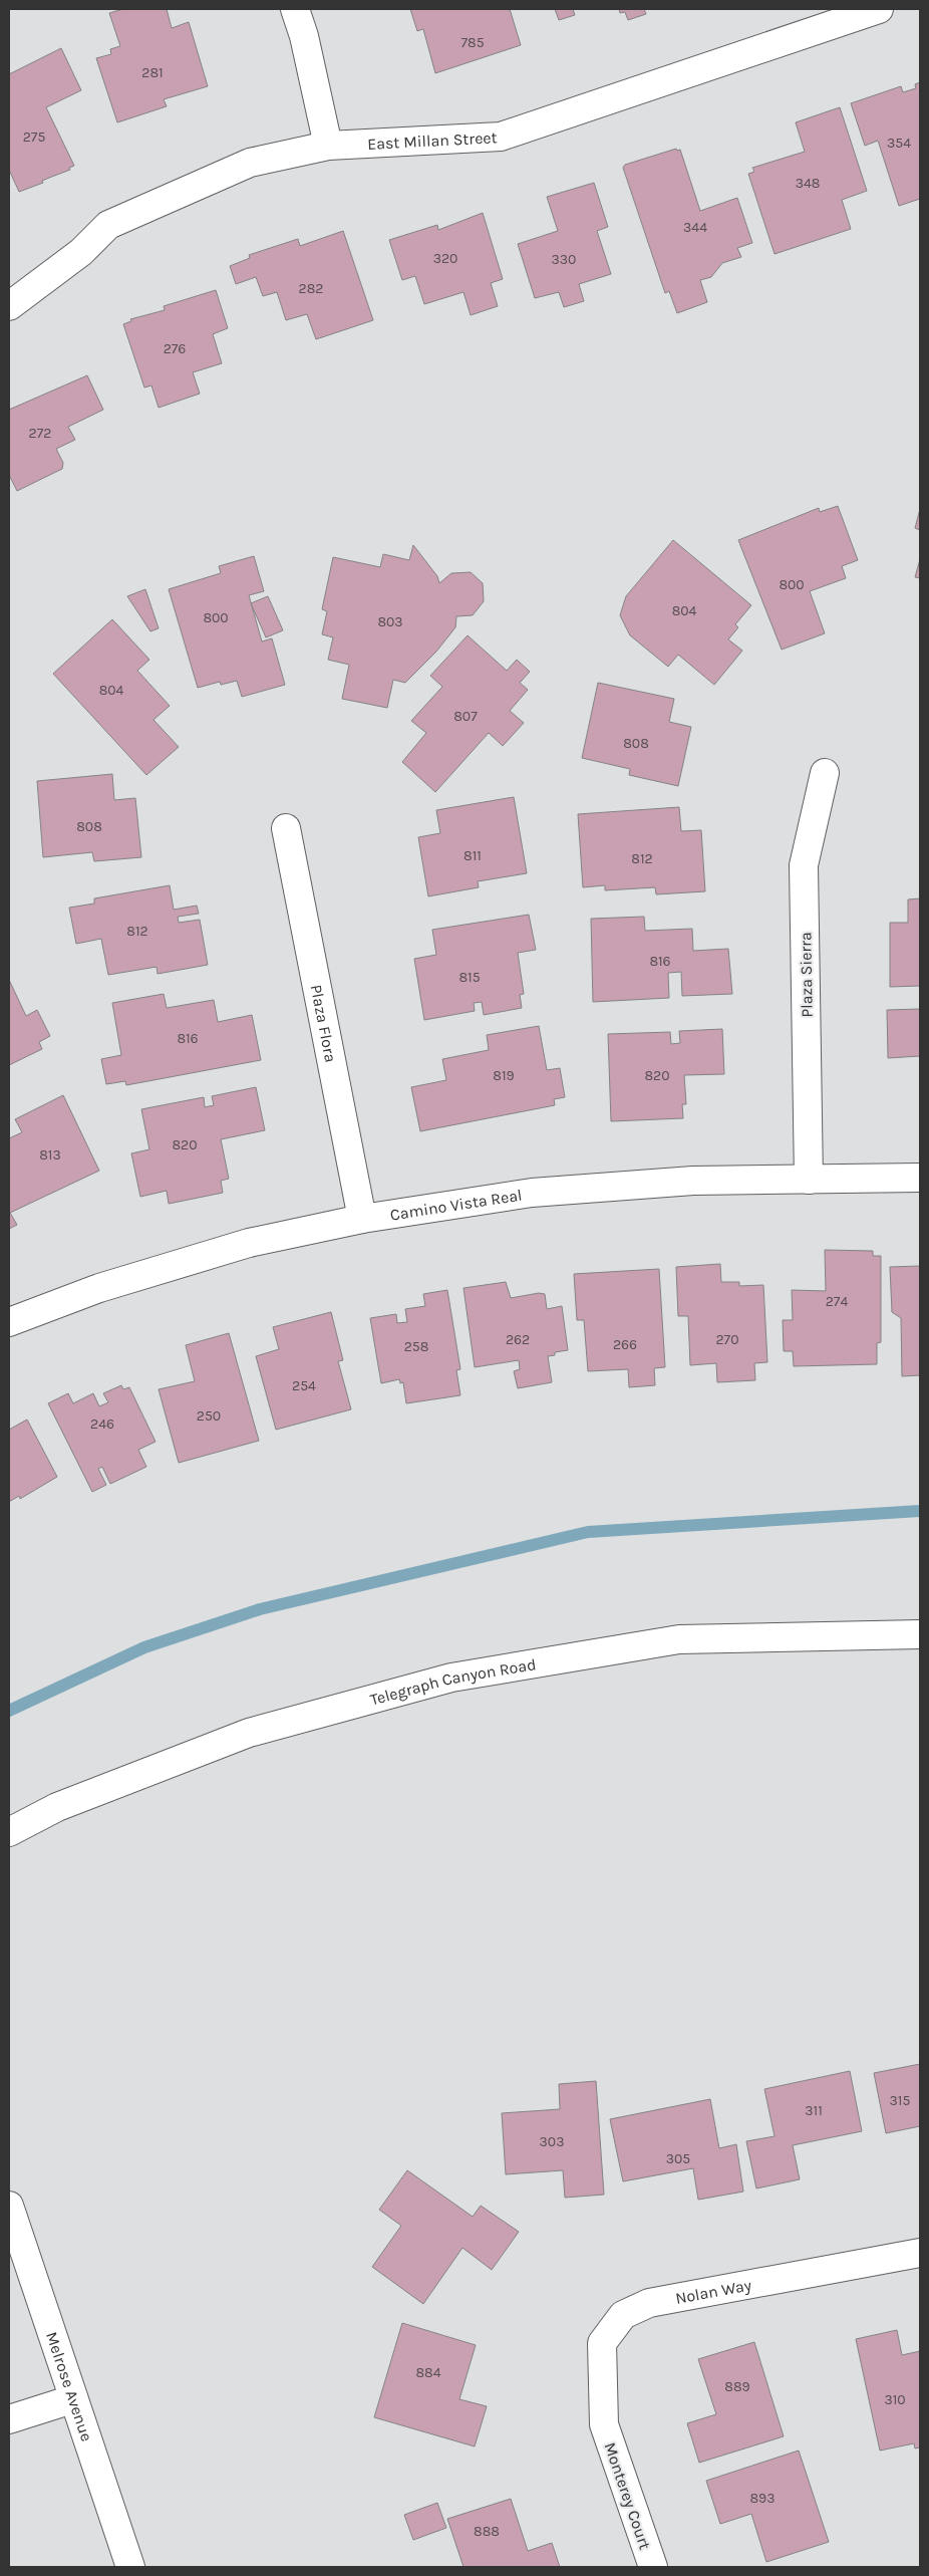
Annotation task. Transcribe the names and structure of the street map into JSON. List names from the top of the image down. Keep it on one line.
{"streets":{"street":["East Millan Street","Plaza Sierra","Plaza Flora","Camino Vista Real","Telegraph Canyon Road","Nolan Way","Melrose Avenue","Monterey Court"]},"crossings":[["Plaza Sierra","Camino Vista Real"],["Plaza Flora","Camino Vista Real"],["Nolan Way","Monterey Court"]],"house_numbers":["785","281","275","354","348","344","320","330","282","276","272","800","804","800","803","804","807","808","808","811","812","812","816","815","816","819","820","820","813","274","262","270","266","258","254","250","246","315","311","303","305","884","889","310","893","888"]}
